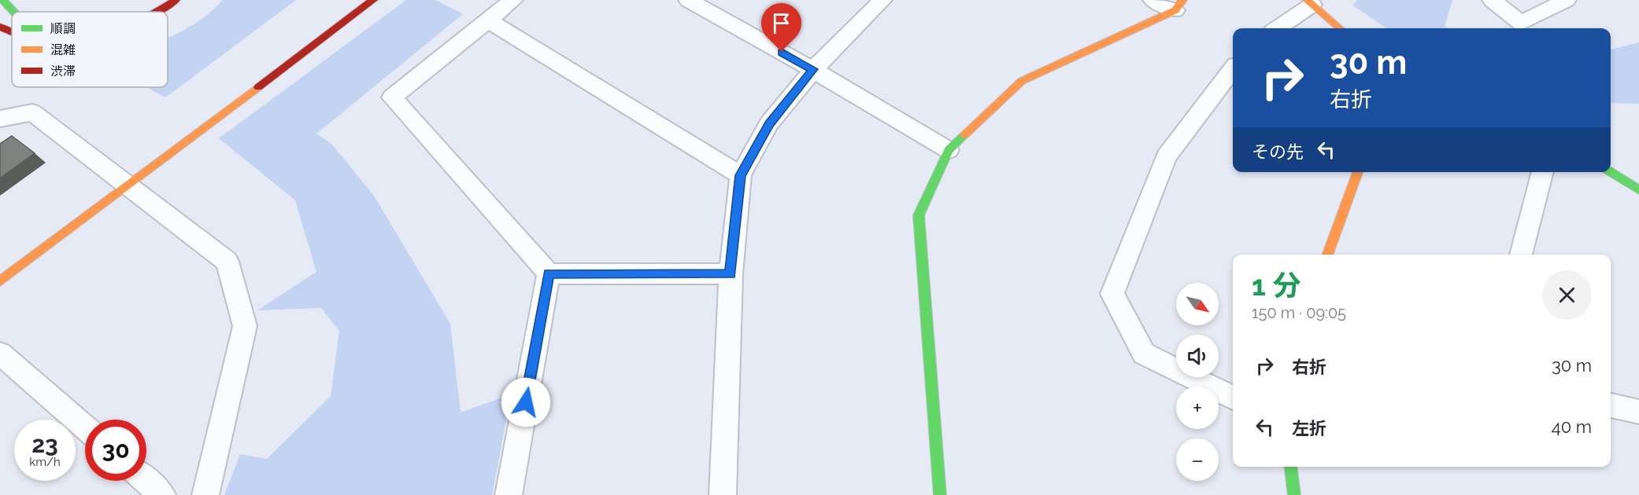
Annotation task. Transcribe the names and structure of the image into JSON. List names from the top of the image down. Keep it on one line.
{"legend":["順調","混雑","渋滞"],"north":"bottom right","page":{"turn":["30 m","右折"],"then":"その先","heading":["1 分","150 m · 09:05"],"map_buttons":["+","−"],"list":[{"name":"右折","value":"30 m"},{"name":"左折","value":"40 m"}],"speed":"23 km/h","limit":"30"}}
